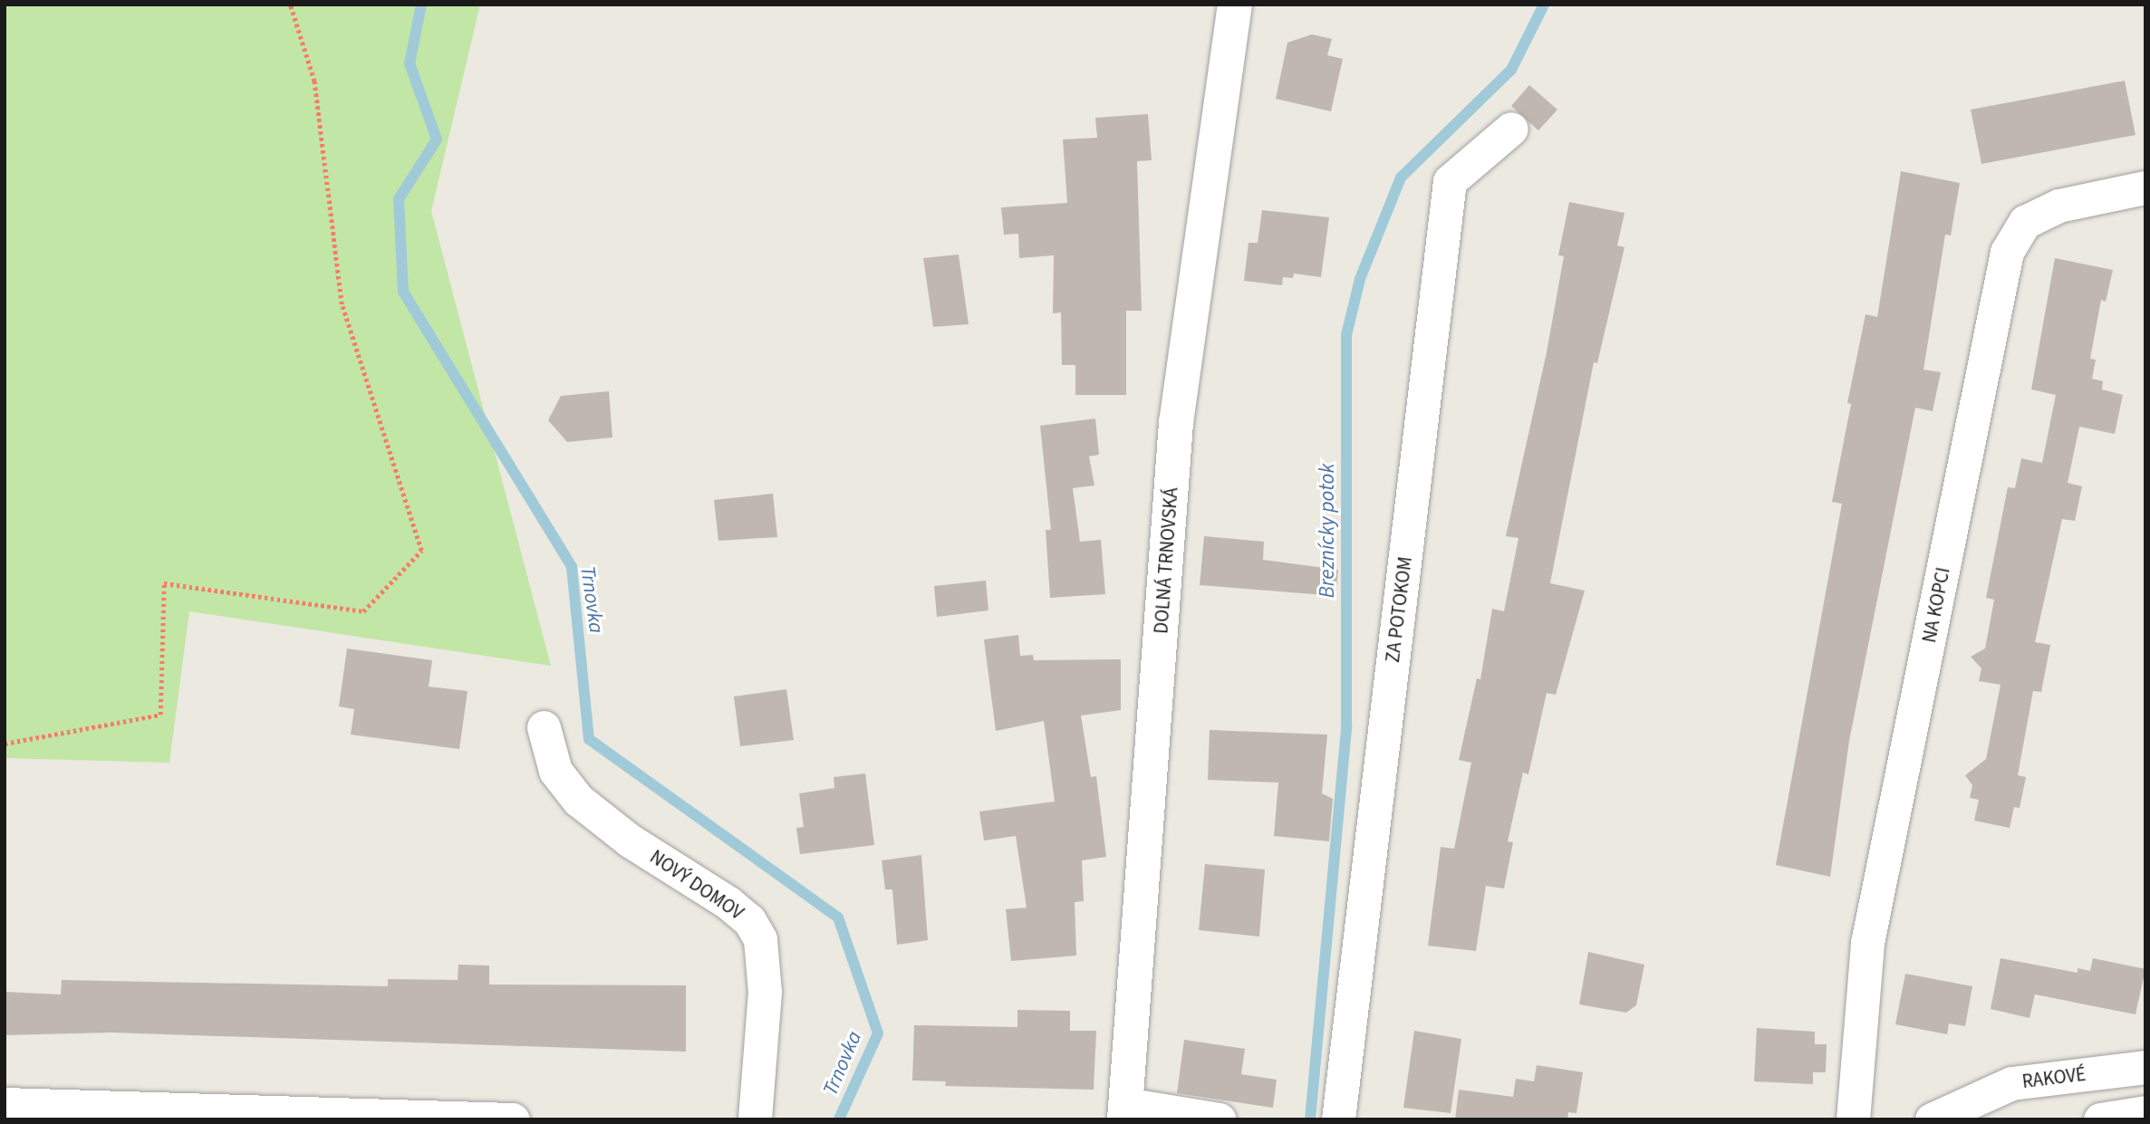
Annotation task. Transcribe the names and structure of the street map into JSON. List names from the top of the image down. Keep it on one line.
{"streets":{"street":["DOLNÁ TRNOVSKÁ","NA KOPCI","ZA POTOKOM","NOVÝ DOMOV","RAKOVÉ"]},"water":["Breznícky potok","Trnovka"]}
